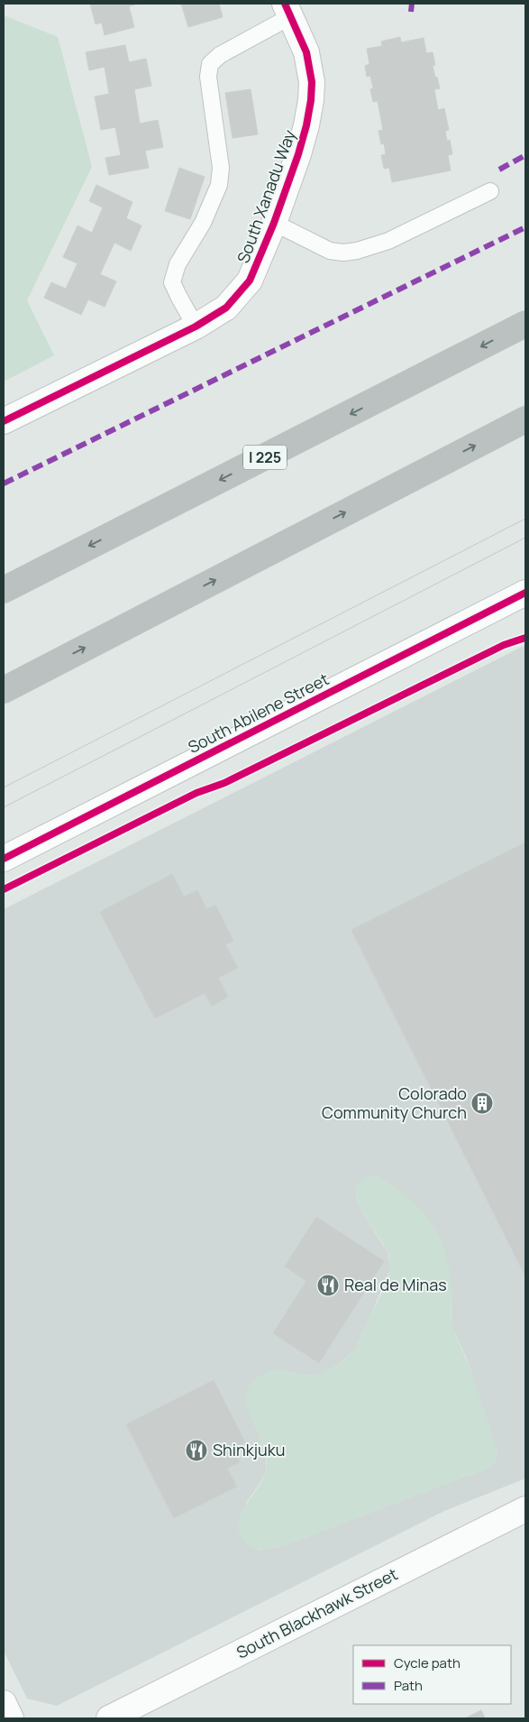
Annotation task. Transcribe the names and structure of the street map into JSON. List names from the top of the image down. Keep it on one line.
{"streets":{"highway":["I 225"],"street":["South Xanadu Way","South Abilene Street","South Blackhawk Street"]},"places":{"building":["Colorado Community Church"],"restaurant":["Real de Minas","Shinkjuku"]},"legend":["Cycle path","Path"]}
